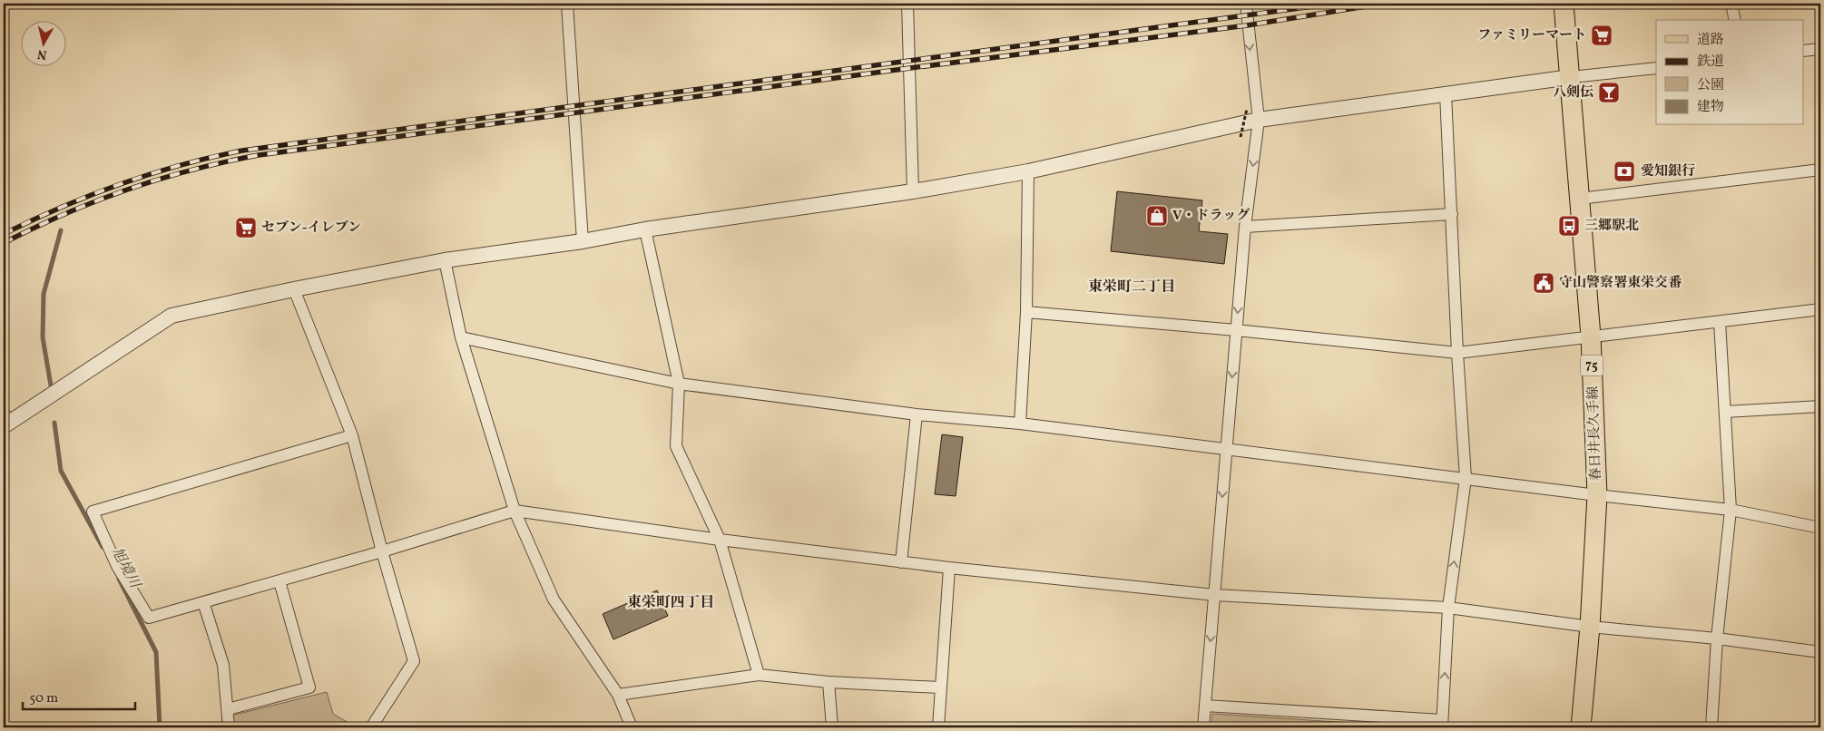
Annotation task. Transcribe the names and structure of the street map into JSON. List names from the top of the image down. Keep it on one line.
{"streets":{"main road":["75","春日井長久手線"]},"districts":["東栄町二丁目","東栄町四丁目"],"water":["旭境川"],"places":{"supermarket":["ファミリーマート","セブン-イレブン"],"bar":["八剣伝"],"bank":["愛知銀行"],"shop":["V・ドラッグ"],"bus stop":["三郷駅北"],"public building":["守山警察署東栄交番"]},"legend":["道路","鉄道","公園","建物"],"scale_bar":"50 m","north":"bottom"}
